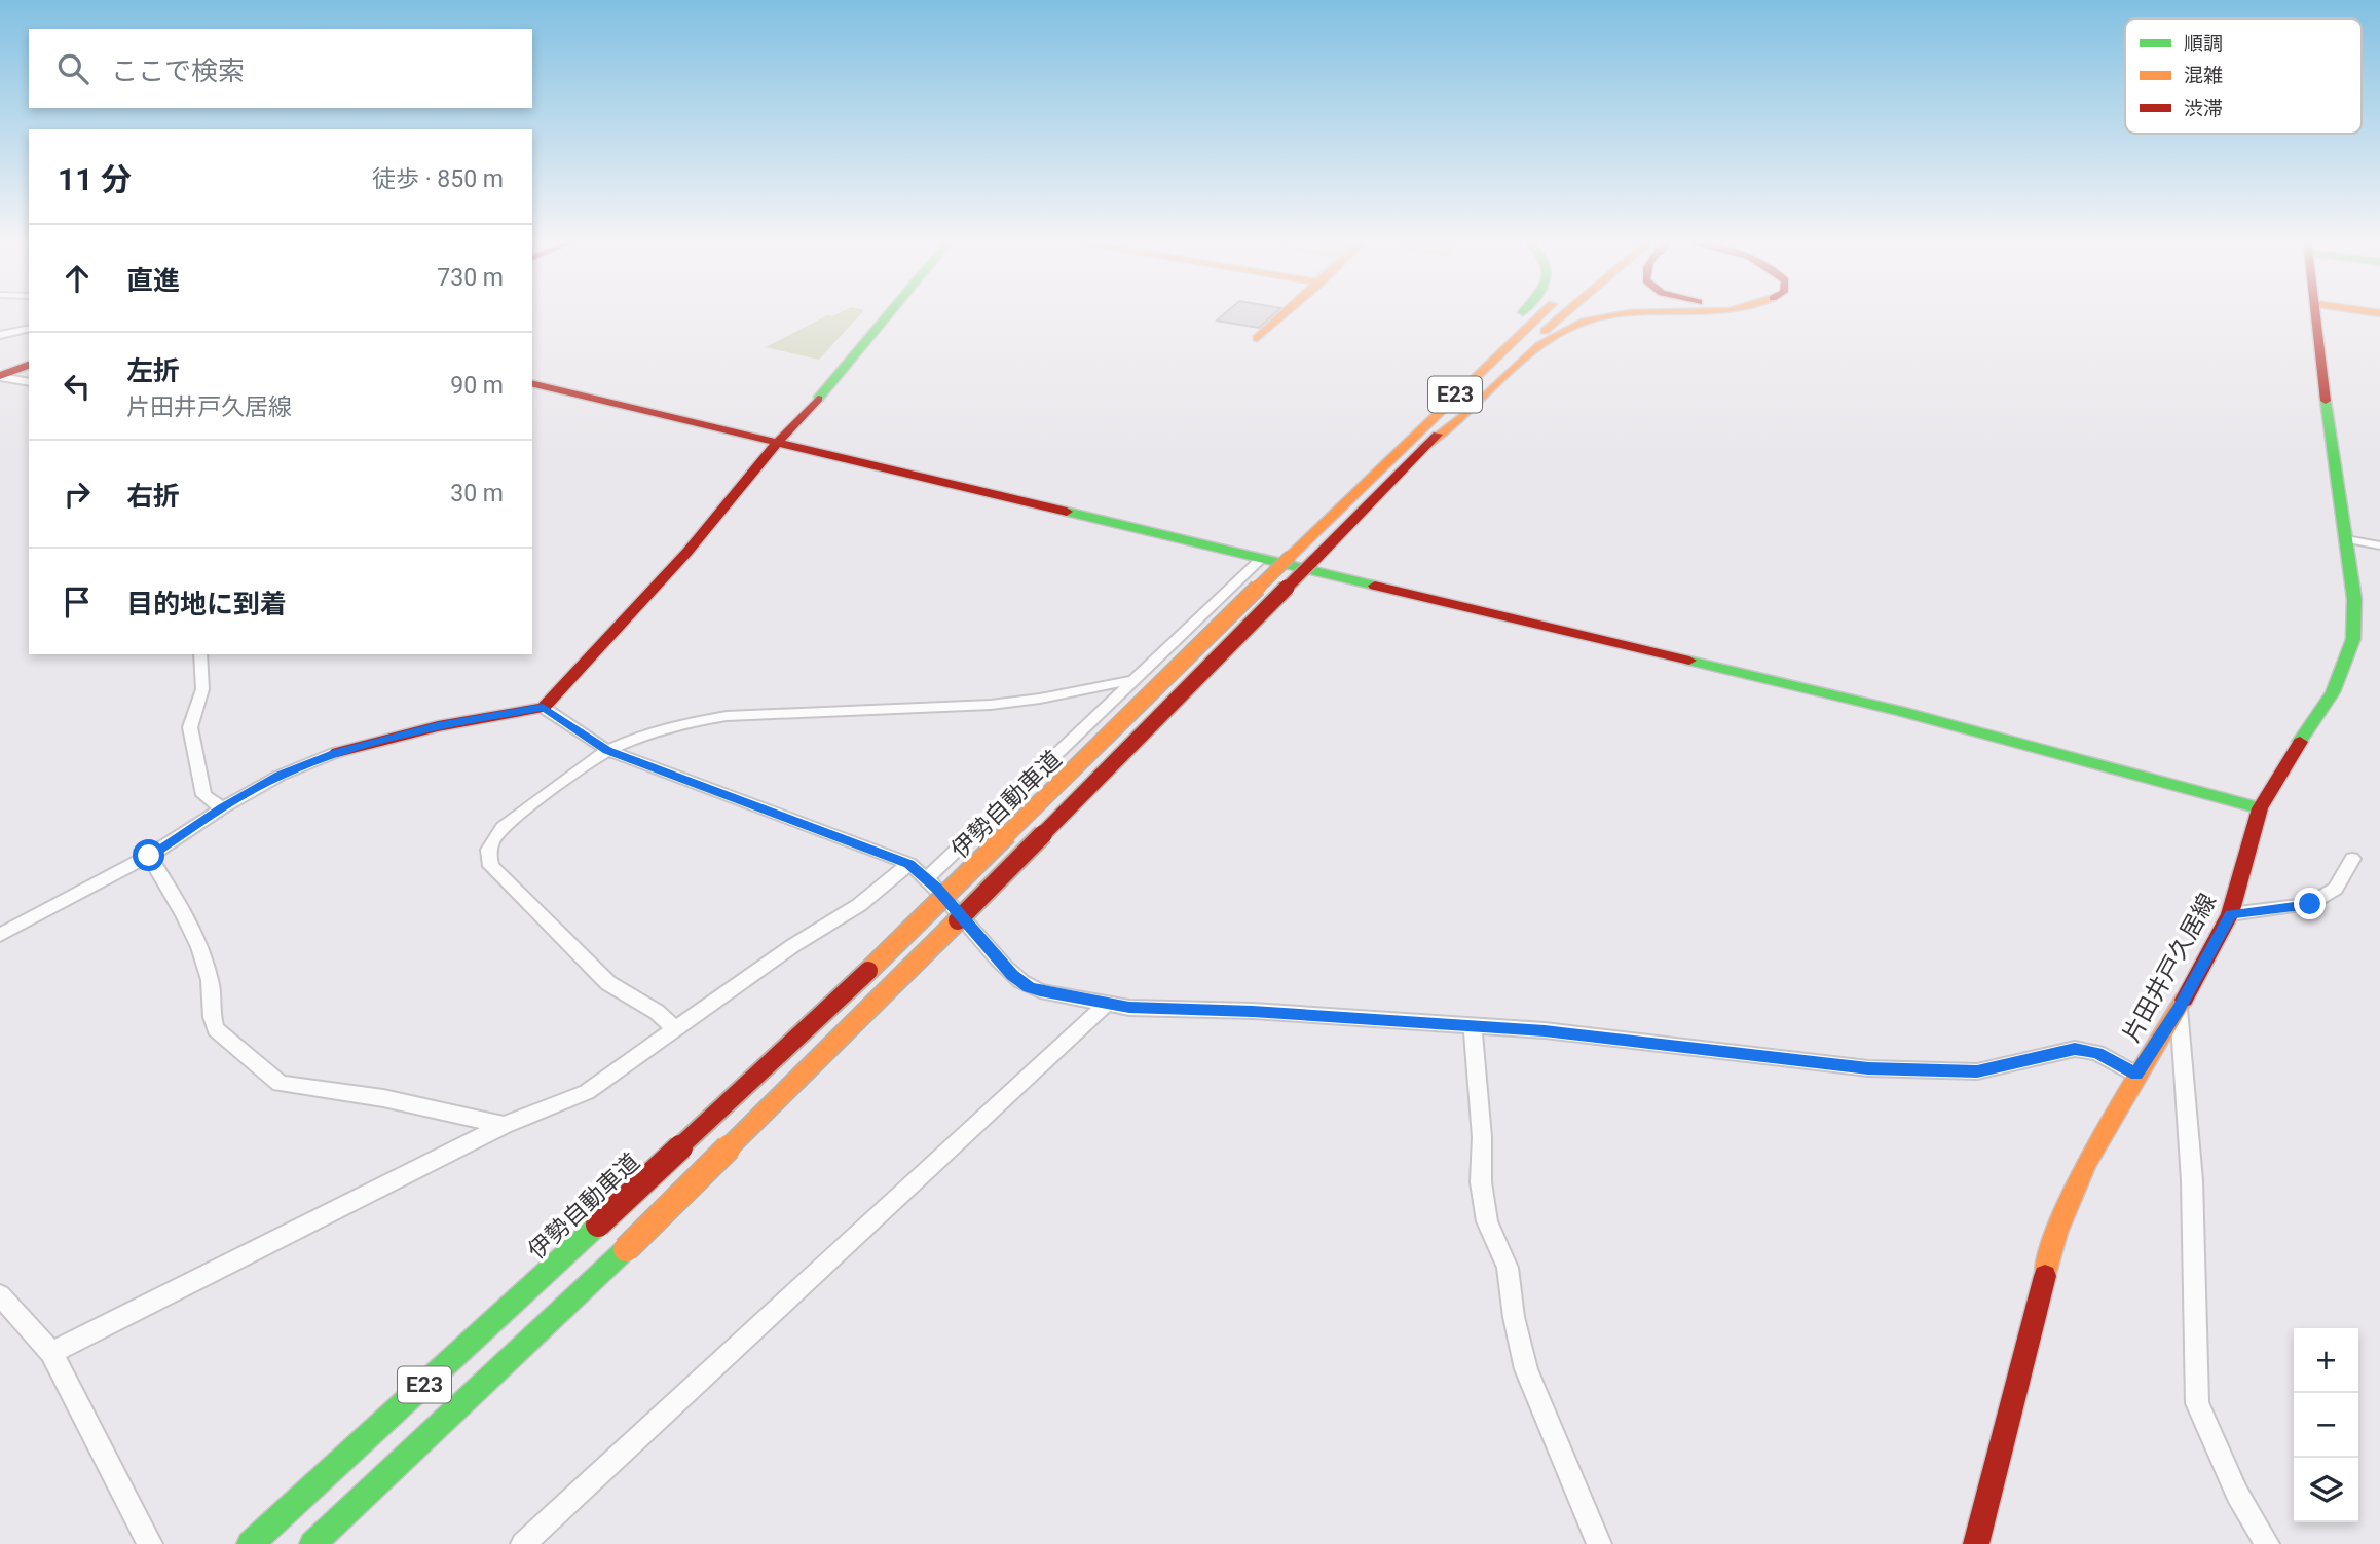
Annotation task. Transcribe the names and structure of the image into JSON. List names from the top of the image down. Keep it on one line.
{"streets":{"main road":["E23","伊勢自動車道","片田井戸久居線"]},"legend":["順調","混雑","渋滞"],"page":{"search":"ここで検索","heading":["11 分","徒歩 · 850 m"],"list":[["直進","730 m"],["左折","片田井戸久居線","90 m"],["右折","30 m"],"目的地に到着"],"map_buttons":["+","−"]}}
